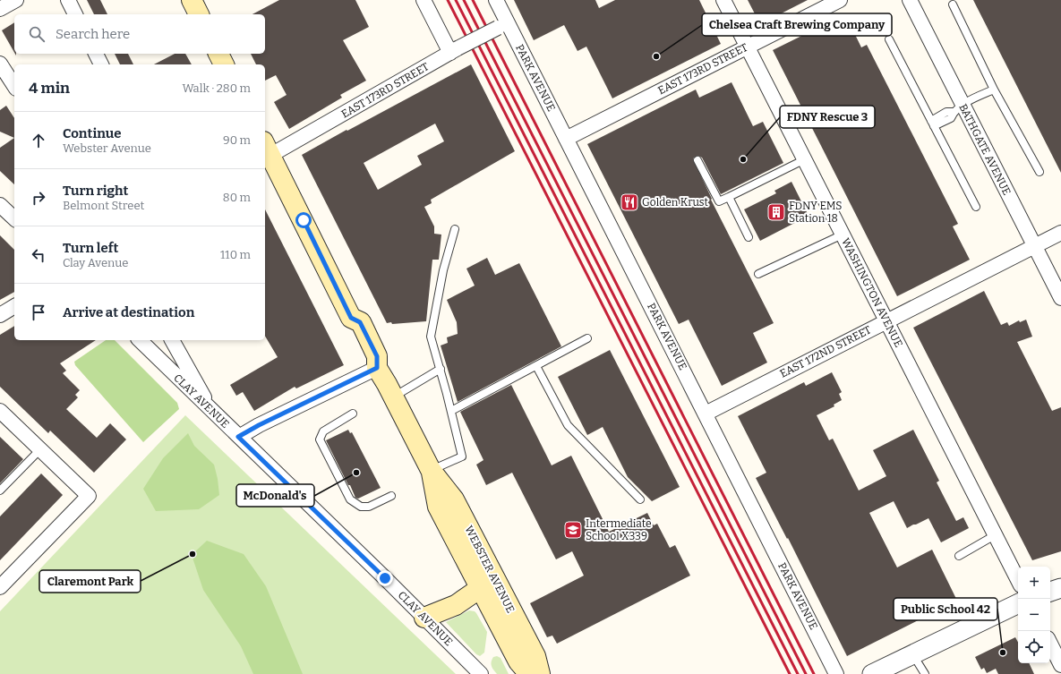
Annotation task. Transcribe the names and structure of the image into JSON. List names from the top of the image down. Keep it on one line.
{"streets":{"main road":["WEBSTER AVENUE"],"street":["EAST 173RD STREET","PARK AVENUE","BATHGATE AVENUE","WASHINGTON AVENUE","EAST 172ND STREET","CLAY AVENUE"]},"crossings":[["EAST 173RD STREET","PARK AVENUE"],["EAST 173RD STREET","WASHINGTON AVENUE"],["EAST 173RD STREET","WEBSTER AVENUE"],["PARK AVENUE","EAST 172ND STREET"],["BATHGATE AVENUE","EAST 172ND STREET"],["WASHINGTON AVENUE","EAST 172ND STREET"]],"places":{"other":["Chelsea Craft Brewing Company","FDNY Rescue 3","McDonald's","Claremont Park","Public School 42"],"restaurant":["Golden Krust"],"building":["FDNY EMS Station 18"],"school or university":["Intermediate School X339"]},"page":{"search":"Search here","heading":["4 min","Walk · 280 m"],"list":[["Continue","Webster Avenue","90 m"],["Turn right","Belmont Street","80 m"],["Turn left","Clay Avenue","110 m"],"Arrive at destination"],"map_buttons":["+","−"]}}
